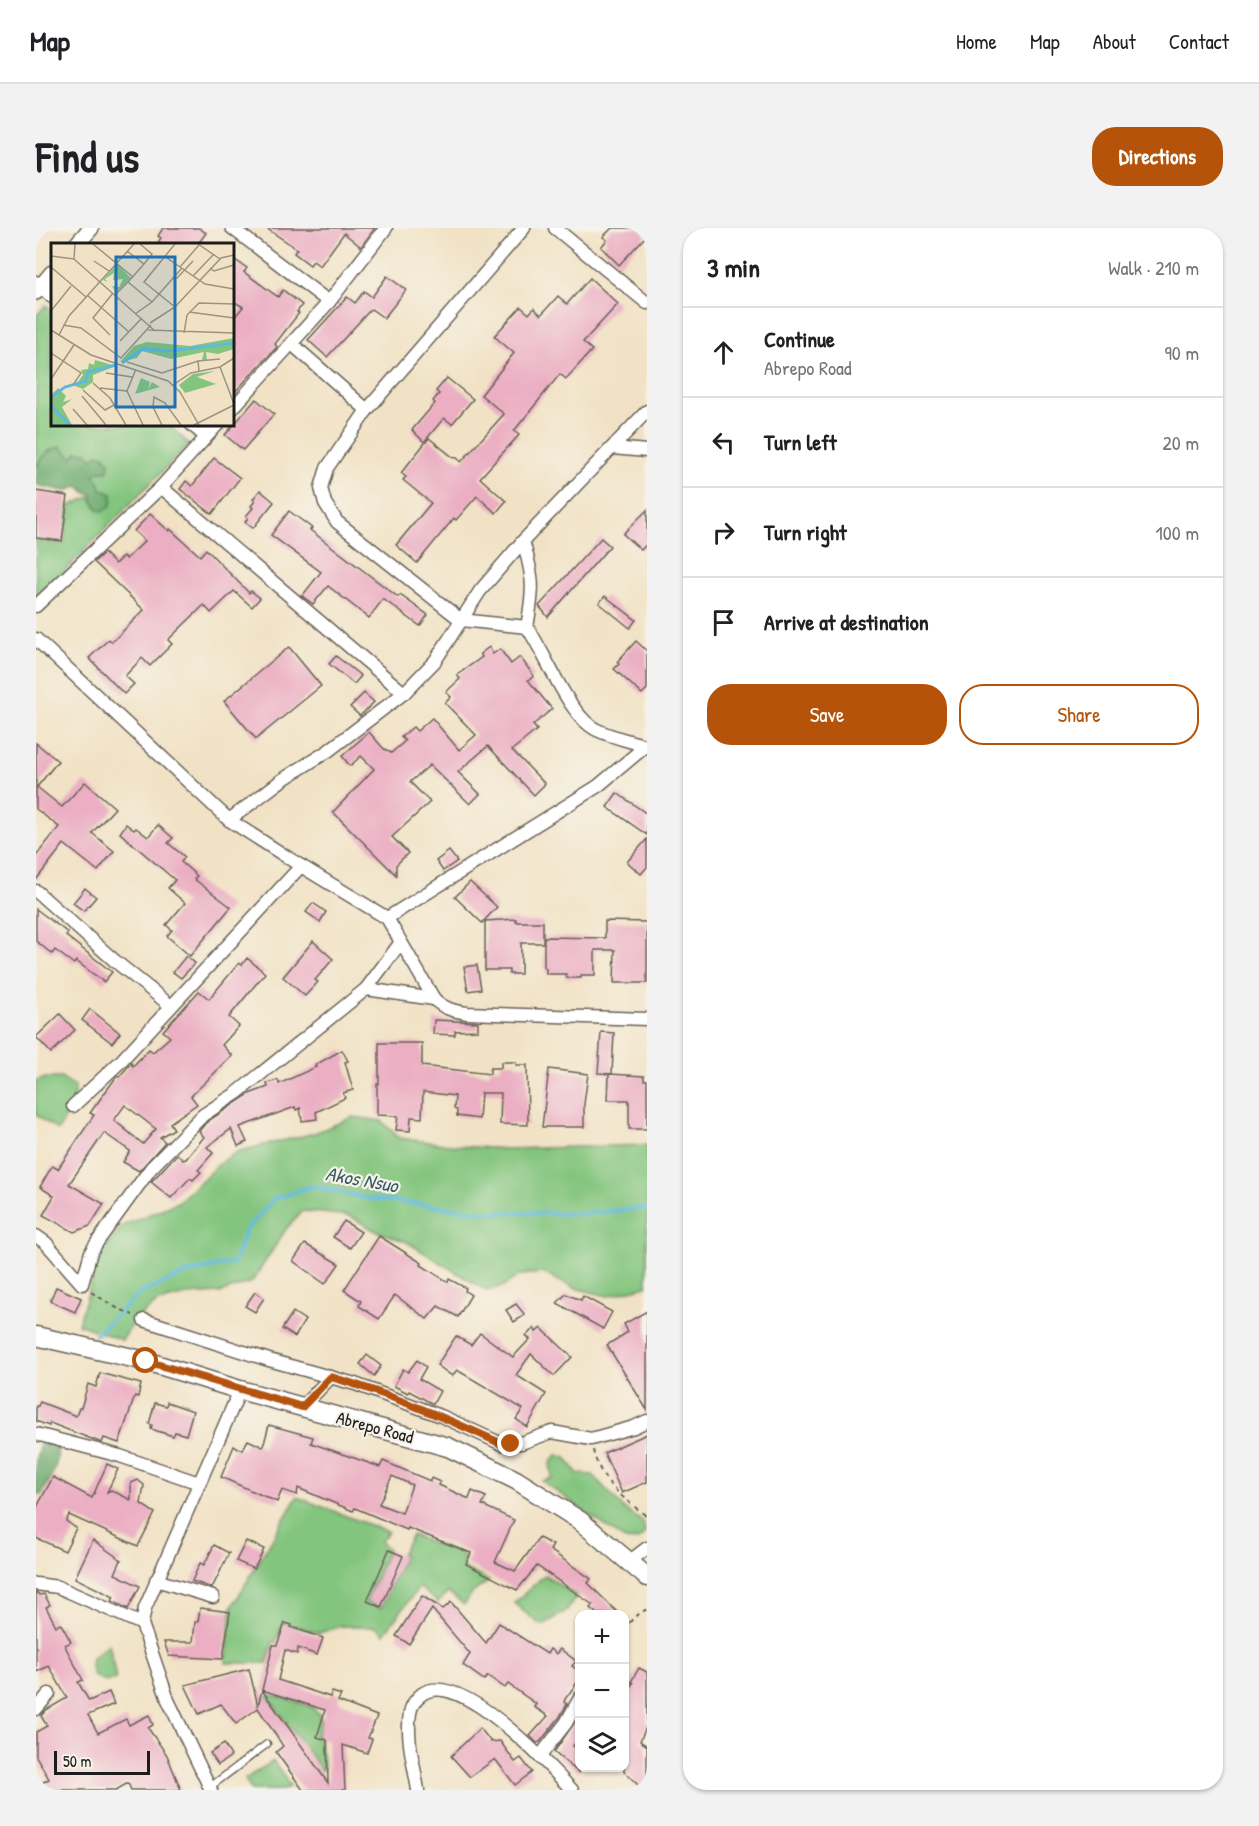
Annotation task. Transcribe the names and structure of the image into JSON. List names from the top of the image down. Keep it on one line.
{"streets":{"main road":["Abrepo Road"]},"water":["Akos Nsuo"],"scale_bar":"50 m","page":{"header":"Map","nav":["Home","Map","About","Contact"],"buttons":["Directions",["Save","Share"]],"title":"Find us","heading":["3 min","Walk · 210 m"],"list":[["Continue","Abrepo Road","90 m"],["Turn left","20 m"],["Turn right","100 m"],"Arrive at destination"],"map_buttons":["+","−"],"scale":"50 m"}}
